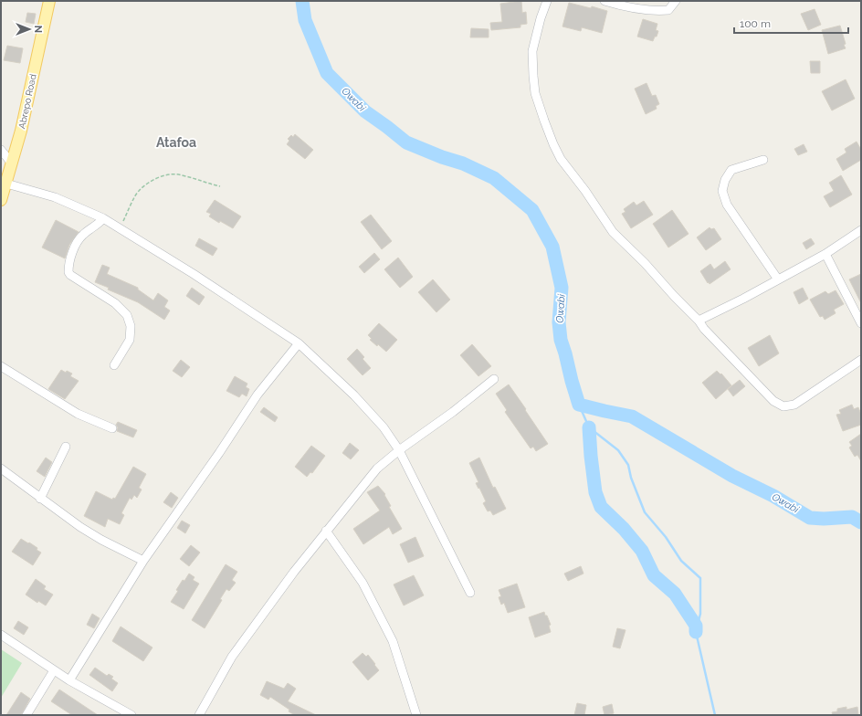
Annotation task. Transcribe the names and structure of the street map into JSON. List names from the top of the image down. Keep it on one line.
{"streets":{"main road":["Abrepo Road"]},"districts":["Atafoa"],"water":["Owabi"],"scale_bar":"100 m","north":"right"}
